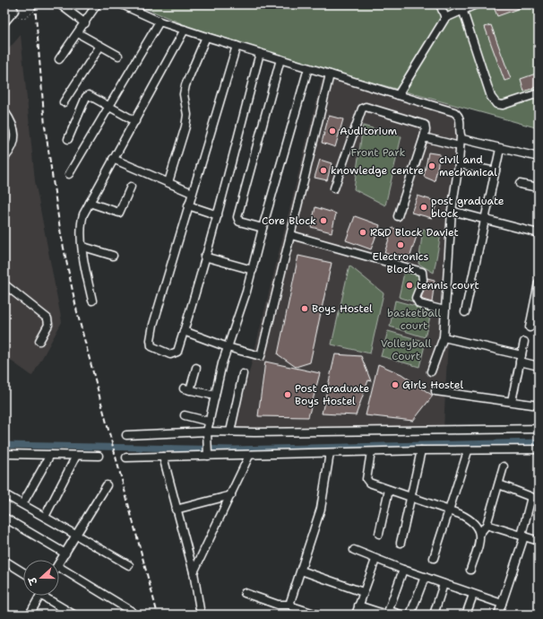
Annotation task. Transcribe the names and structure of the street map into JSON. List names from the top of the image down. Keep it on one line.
{"parks":["Front Park","basketball court","Volleyball Court"],"places":["Auditorium","civil and mechanical","knowledge centre","post graduate block","Core Block","R&D Block Daviet","Electronics Block","tennis court","Boys Hostel","Girls Hostel","Post Graduate Boys Hostel"],"north":"left"}
